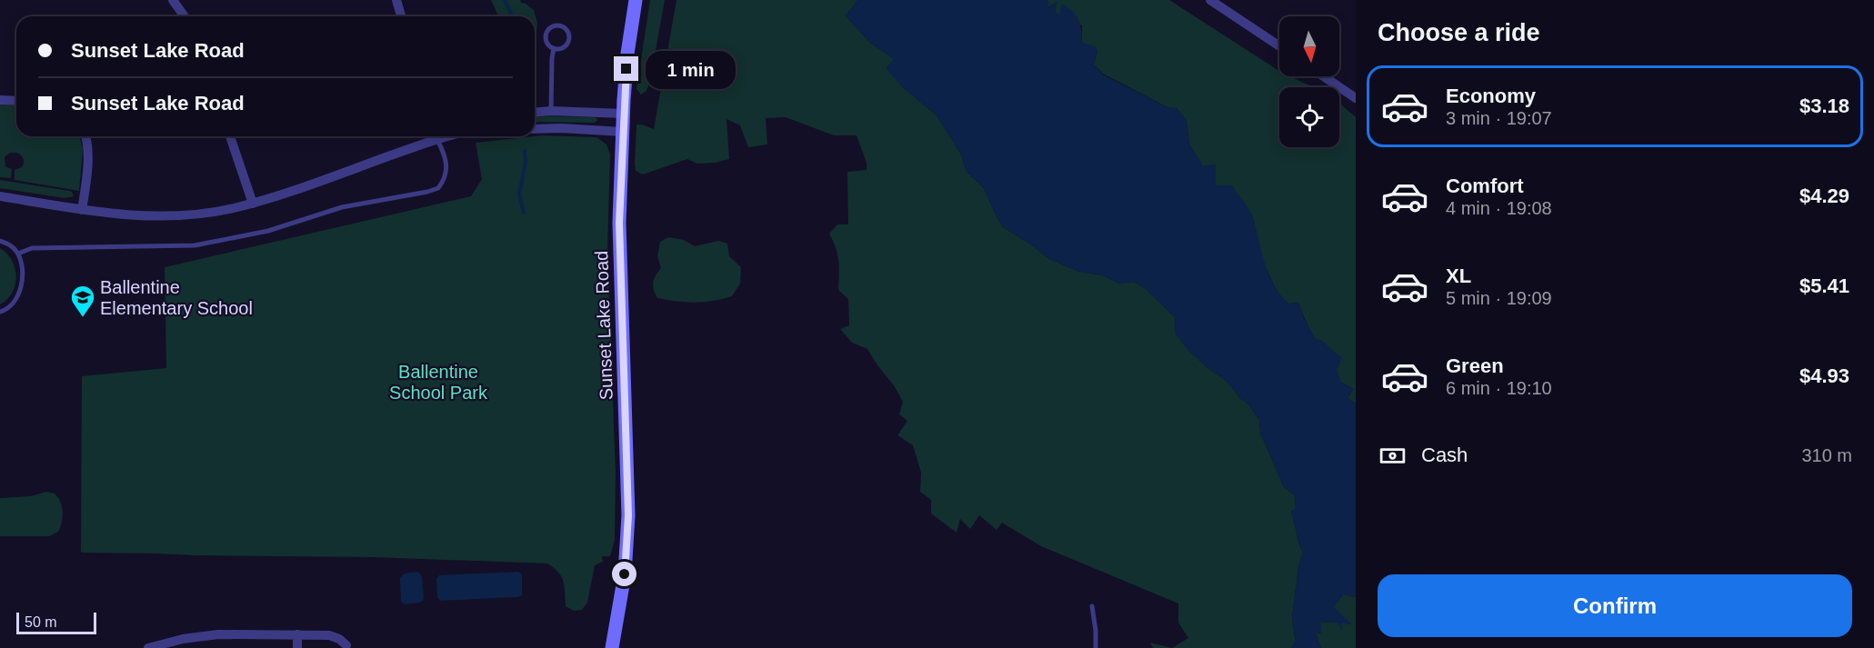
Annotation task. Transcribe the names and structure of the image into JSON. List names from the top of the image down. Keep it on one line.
{"streets":{"main road":["Sunset Lake Road"]},"parks":["Ballentine School Park"],"places":{"school or university":["Ballentine Elementary School"]},"scale_bar":"50 m","north":"bottom","page":{"heading":"Choose a ride","banner":["Sunset Lake Road","Sunset Lake Road"],"bubble":"1 min","list":[{"name":"Economy","note":"3 min · 19:07","value":"$3.18"},{"name":"Comfort","note":"4 min · 19:08","value":"$4.29"},{"name":"XL","note":"5 min · 19:09","value":"$5.41"},{"name":"Green","note":"6 min · 19:10","value":"$4.93"}],"pay":["Cash","310 m"],"buttons":"Confirm","scale":"50 m"}}
